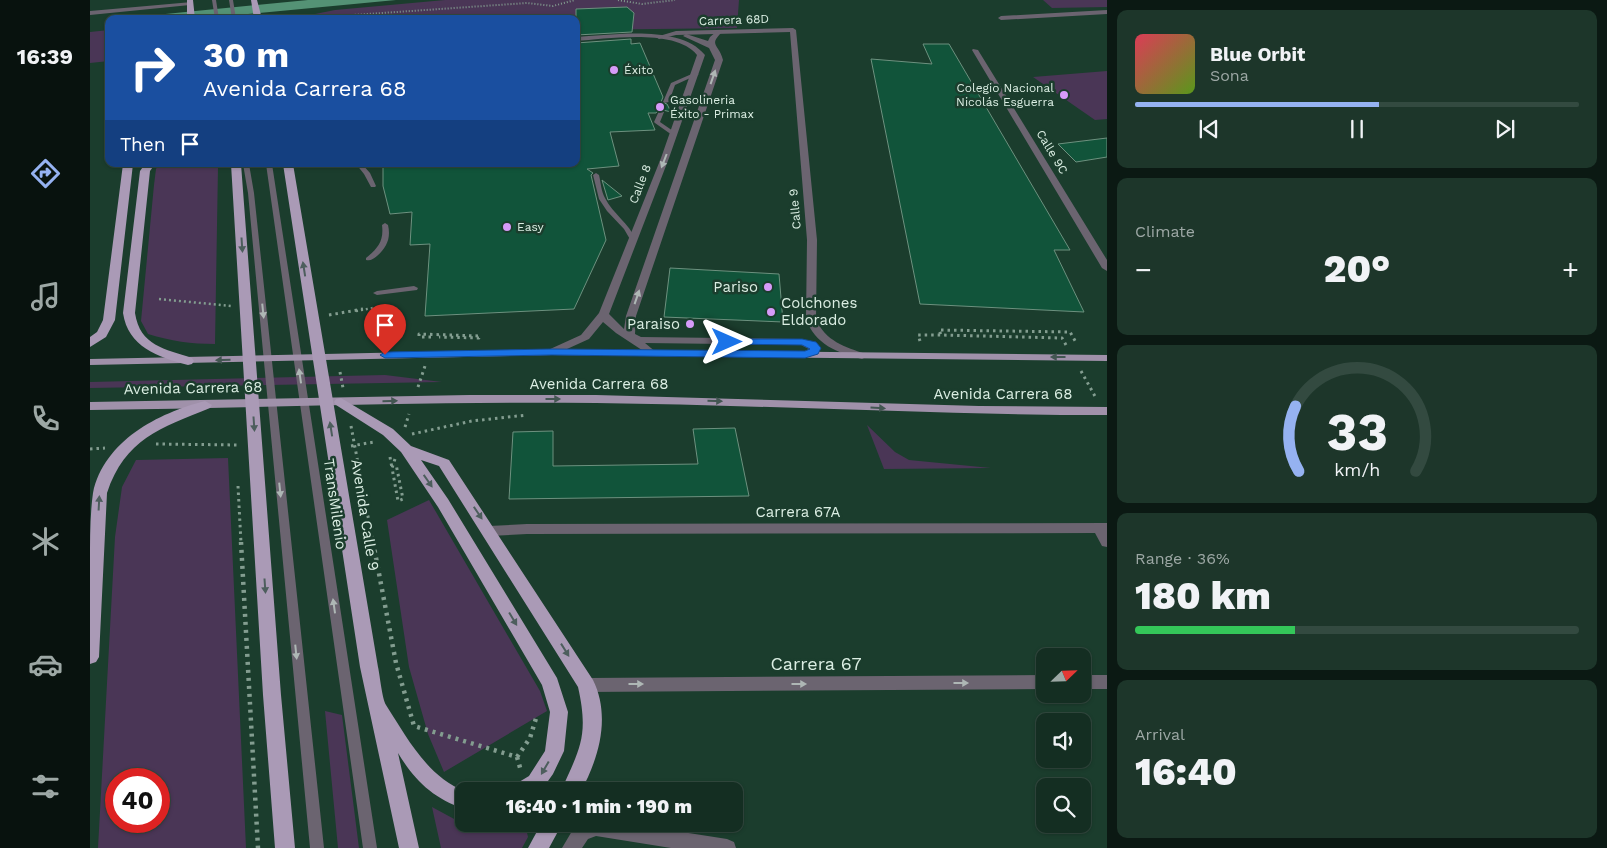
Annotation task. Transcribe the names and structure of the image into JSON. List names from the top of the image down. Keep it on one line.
{"streets":{"highway":["Avenida Calle 9"],"main road":["Avenida Carrera 68"],"street":["Carrera 68D","Calle 9C","Calle 8","Calle 9","Carrera 67A","Carrera 67"],"lane":["TransMilenio"]},"crossings":[["Carrera 68D","Calle 8"],["Carrera 68D","Calle 9"],["Calle 8","Avenida Carrera 68"],["Calle 9","Avenida Carrera 68"]],"one_way":["Carrera 67"],"places":["Éxito","Colegio Nacional Nicolás Esguerra","Gasolineria Éxito - Primax","Easy","Pariso","Colchones Eldorado","Paraiso"],"north":"top right","page":{"tabs":"16:39","turn":["30 m","Avenida Carrera 68"],"song":["Blue Orbit","Sona"],"then":"Then","tile":["Climate",["Range · 36%","180 km"],["Arrival","16:40"]],"heat":["−","20°","+"],"limit":"40","trip":"16:40 · 1 min · 190 m","gauge":["33","km/h"]}}
